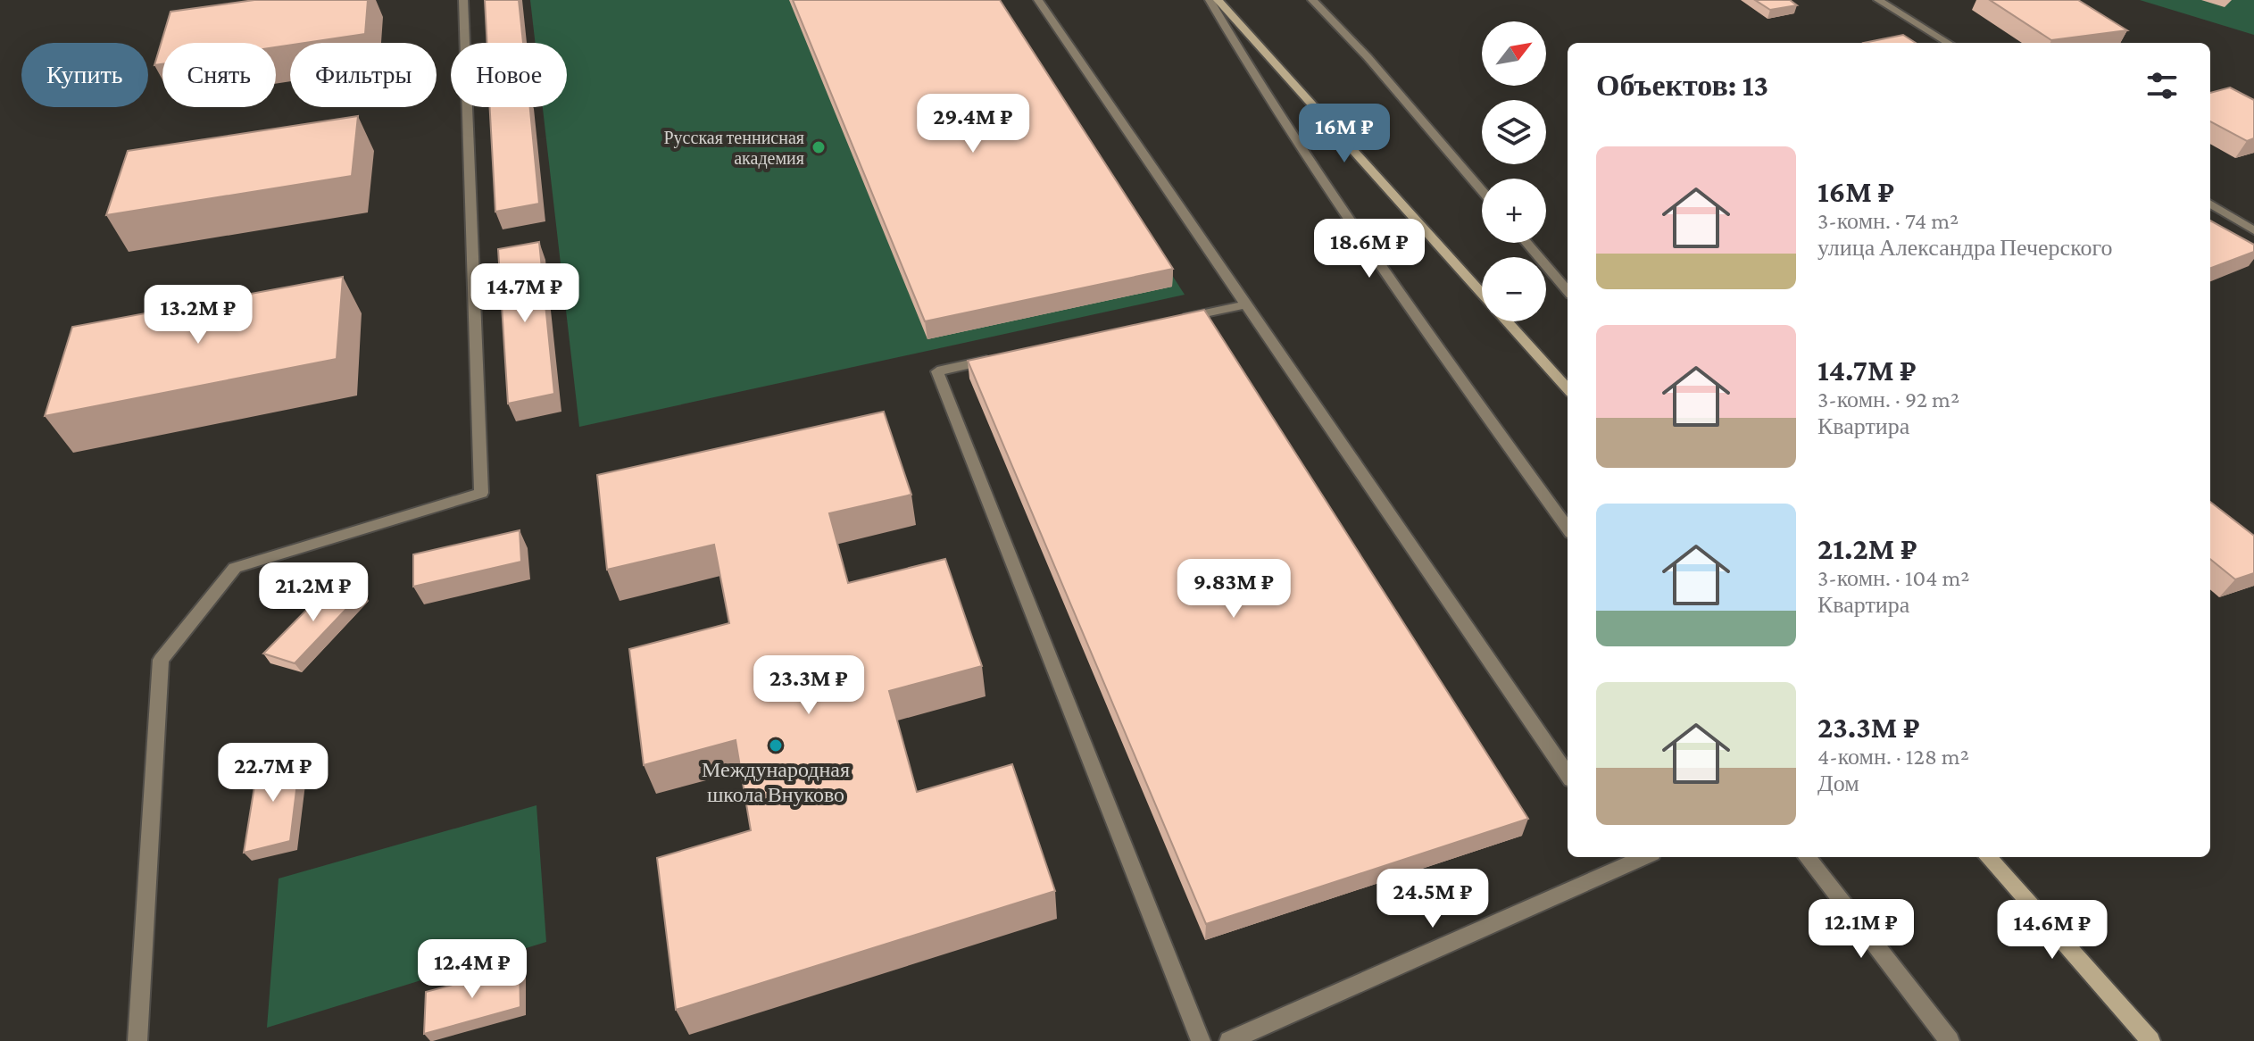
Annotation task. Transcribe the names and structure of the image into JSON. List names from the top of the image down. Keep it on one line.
{"places":["Русская теннисная академия","Международная школа Внуково"],"north":"top right","page":{"map_buttons":["+","−"],"chip":["Купить","Снять","Фильтры","Новое"],"heading":"Объектов: 13","price":["29.4M ₽","16M ₽","18.6M ₽","14.7M ₽","13.2M ₽","9.83M ₽","21.2M ₽","23.3M ₽","22.7M ₽","24.5M ₽","12.1M ₽","14.6M ₽","12.4M ₽"],"list":[{"name":"16M ₽","note":"3-комн. · 74 m² · улица Александра Печерского"},{"name":"14.7M ₽","note":"3-комн. · 92 m² · Квартира"},{"name":"21.2M ₽","note":"3-комн. · 104 m² · Квартира"},{"name":"23.3M ₽","note":"4-комн. · 128 m² · Дом"}]}}
